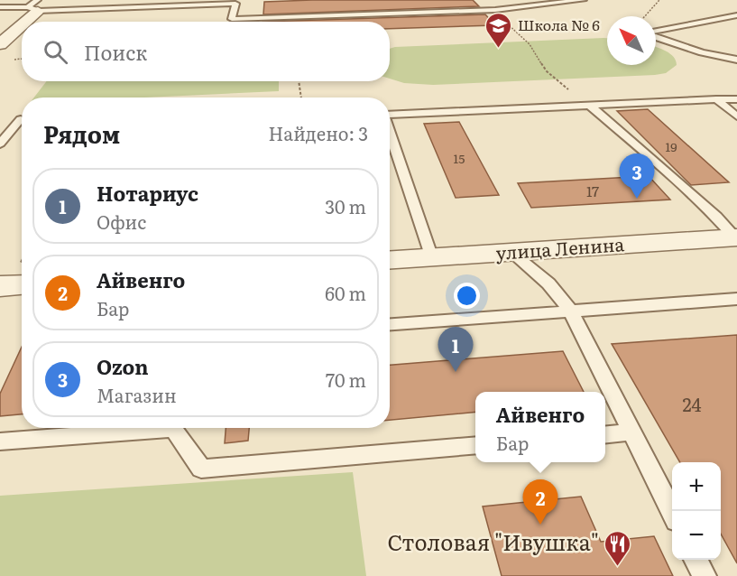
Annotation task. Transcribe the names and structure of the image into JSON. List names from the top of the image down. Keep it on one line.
{"streets":{"street":["улица Ленина"]},"places":{"school or university":["Школа № 6"],"restaurant":["Столовая \"Ивушка\""]},"house_numbers":["19","15","17","24"],"north":"top left","page":{"search":"Поиск","heading":["Рядом","Найдено: 3"],"pins":["3","1","2"],"list":[{"mark":"1","name":"Нотариус","note":"Офис","value":"30 m"},{"mark":"2","name":"Айвенго","note":"Бар","value":"60 m"},{"mark":"3","name":"Ozon","note":"Магазин","value":"70 m"}],"popup":["Айвенго","Бар"],"map_buttons":["+","−"]}}
